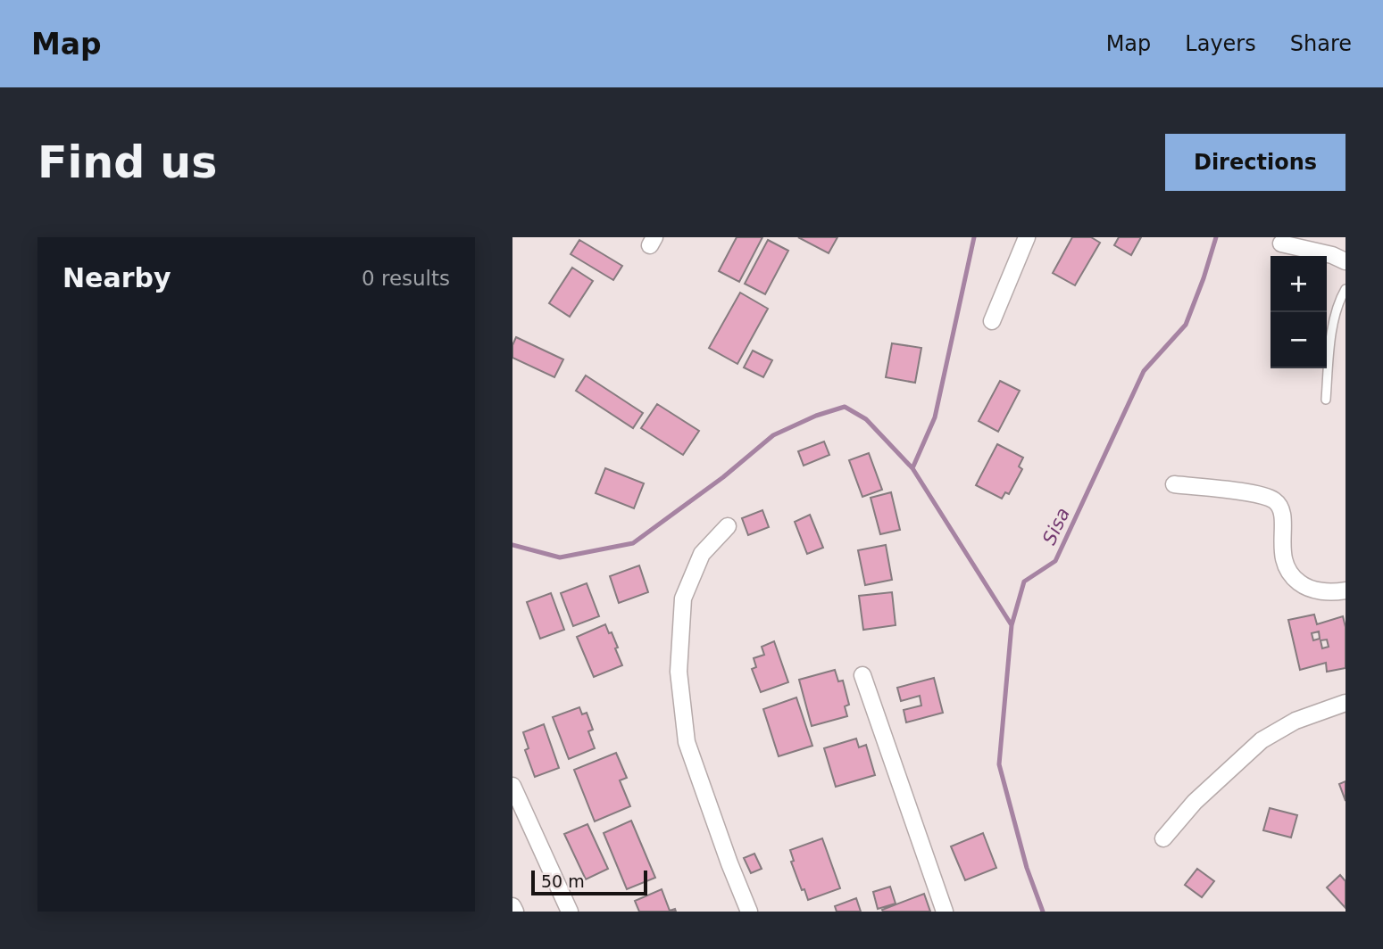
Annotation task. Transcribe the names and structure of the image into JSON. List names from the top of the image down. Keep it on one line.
{"water":["Sisa"],"scale_bar":"50 m","page":{"header":"Map","nav":["Map","Layers","Share"],"buttons":"Directions","title":"Find us","heading":["Nearby","0 results"],"map_buttons":["+","−"],"scale":"50 m"}}
